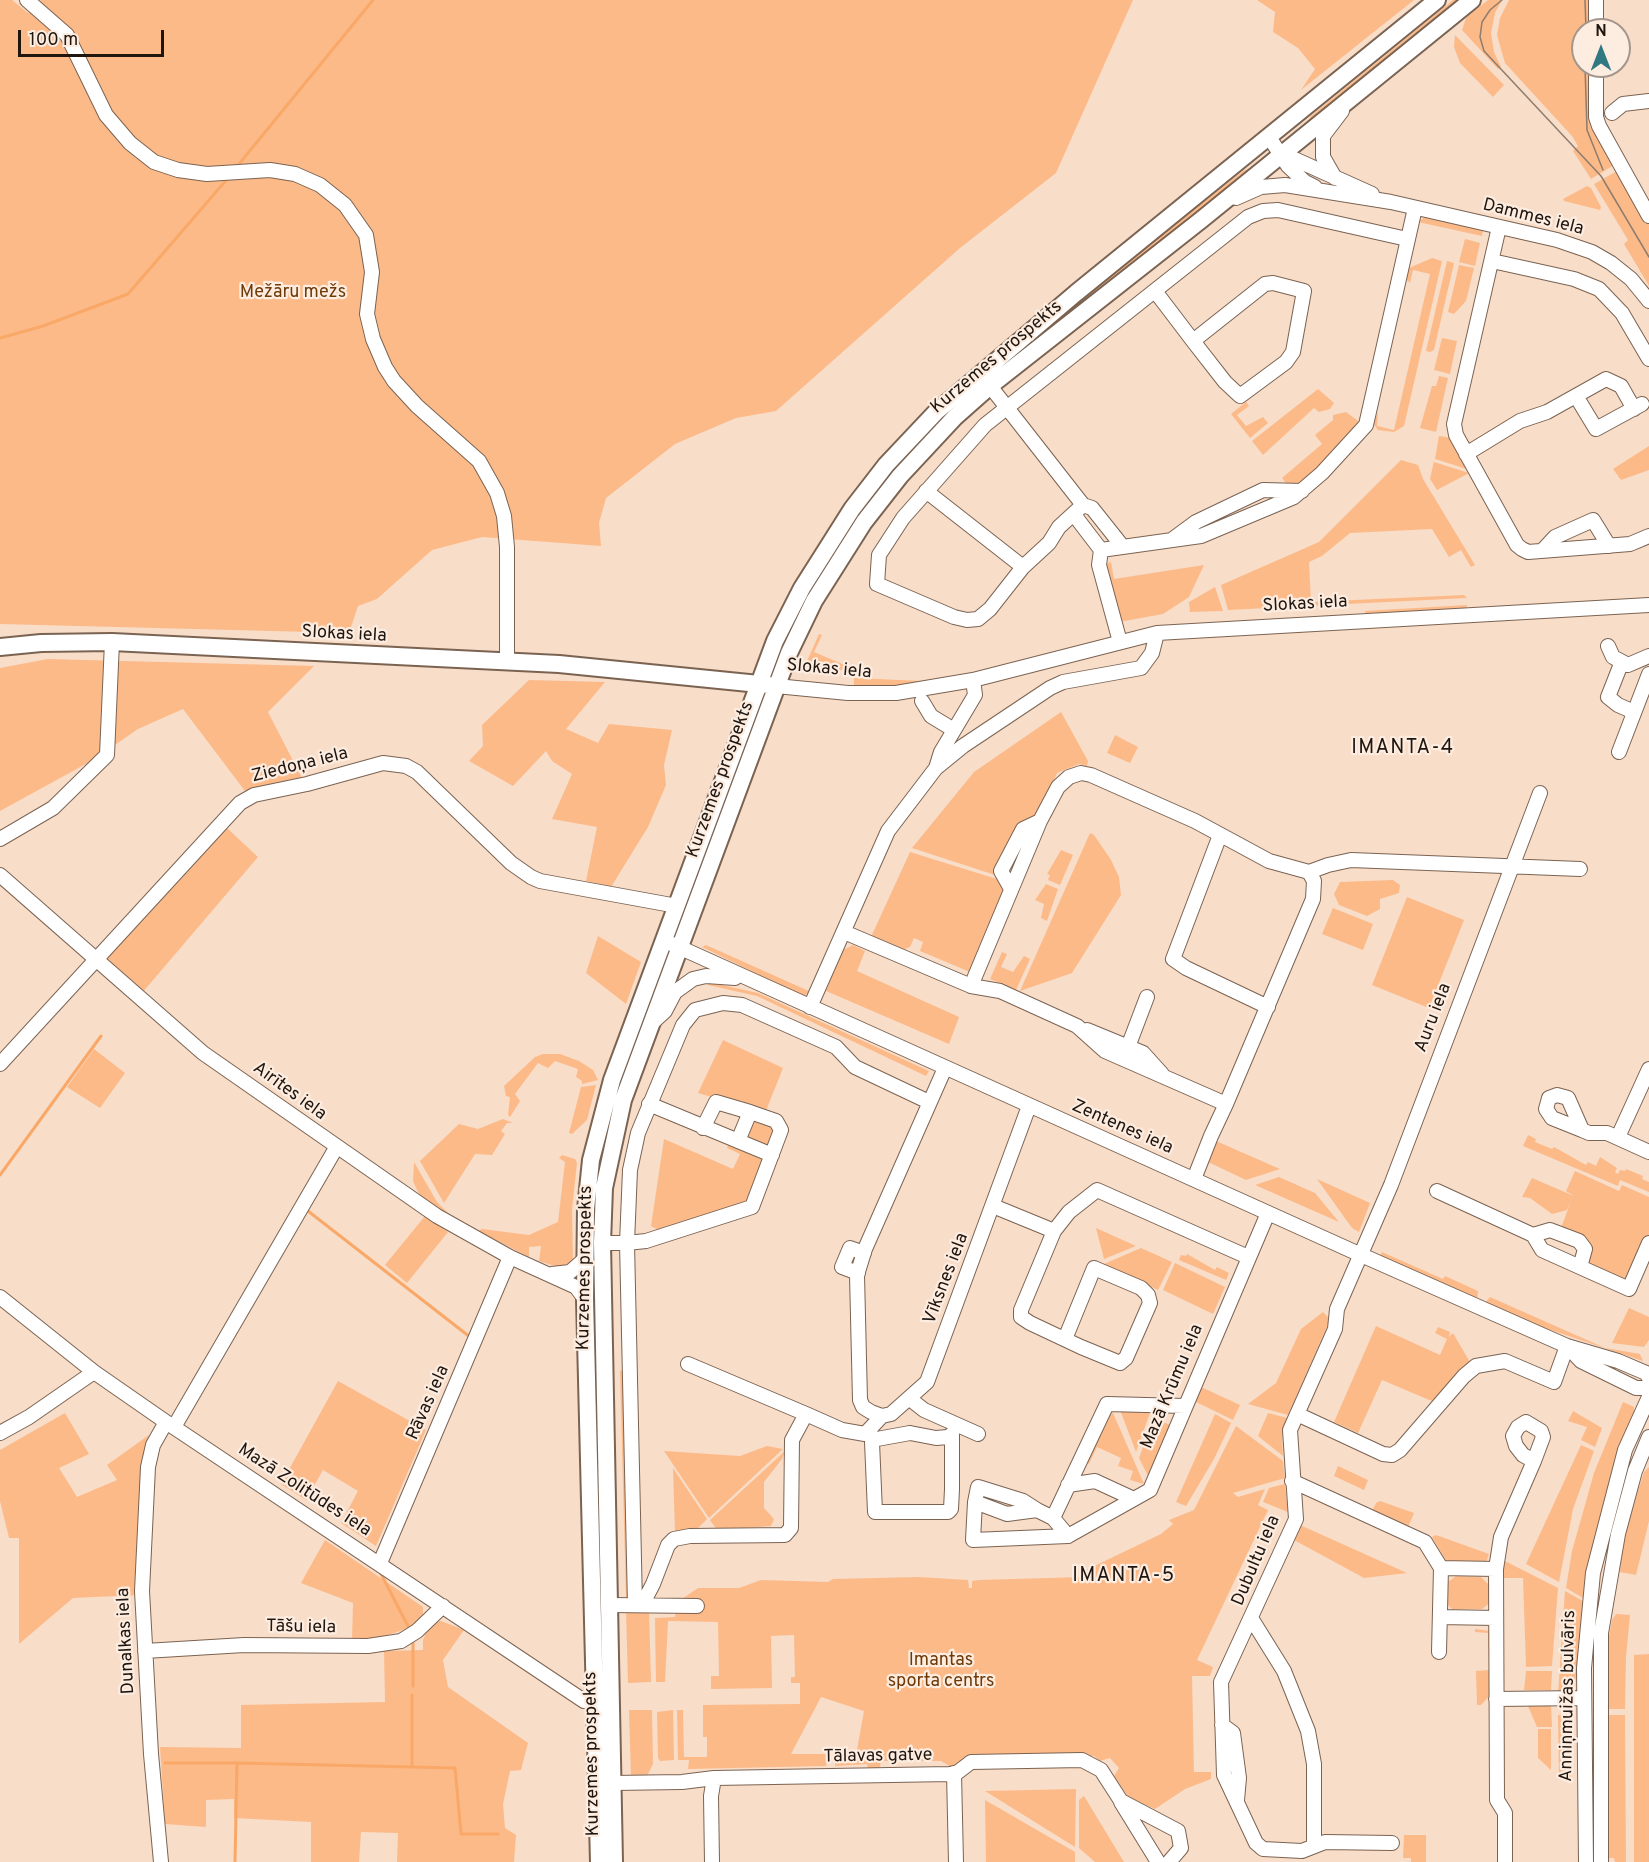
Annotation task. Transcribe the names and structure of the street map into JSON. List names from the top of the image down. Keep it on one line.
{"streets":{"main road":["Kurzemes prospekts","Slokas iela"],"street":["Dammes iela","Ziedoņa iela","Auru iela","Airītes iela","Zentenes iela","Vīksnes iela","Mazā Krūmu iela","Rāvas iela","Mazā Zolitūdes iela","Dubultu iela","Tāšu iela","Dunalkas iela","Anniņmuižas bulvāris","Tālavas gatve"]},"crossings":[["Dammes iela","Kurzemes prospekts"],["Kurzemes prospekts","Slokas iela"],["Kurzemes prospekts","Ziedoņa iela"],["Kurzemes prospekts","Airītes iela"],["Kurzemes prospekts","Zentenes iela"],["Kurzemes prospekts","Mazā Zolitūdes iela"],["Kurzemes prospekts","Tālavas gatve"],["Ziedoņa iela","Airītes iela"],["Auru iela","Zentenes iela"],["Auru iela","Dubultu iela"],["Airītes iela","Rāvas iela"],["Airītes iela","Dunalkas iela"],["Zentenes iela","Vīksnes iela"],["Zentenes iela","Mazā Krūmu iela"],["Zentenes iela","Dubultu iela"],["Rāvas iela","Mazā Zolitūdes iela"],["Mazā Zolitūdes iela","Tāšu iela"],["Mazā Zolitūdes iela","Dunalkas iela"],["Tāšu iela","Dunalkas iela"]],"districts":["IMANTA-4","IMANTA-5"],"parks":["Mežāru mežs","Imantas sporta centrs"],"scale_bar":"100 m","north":"top"}
